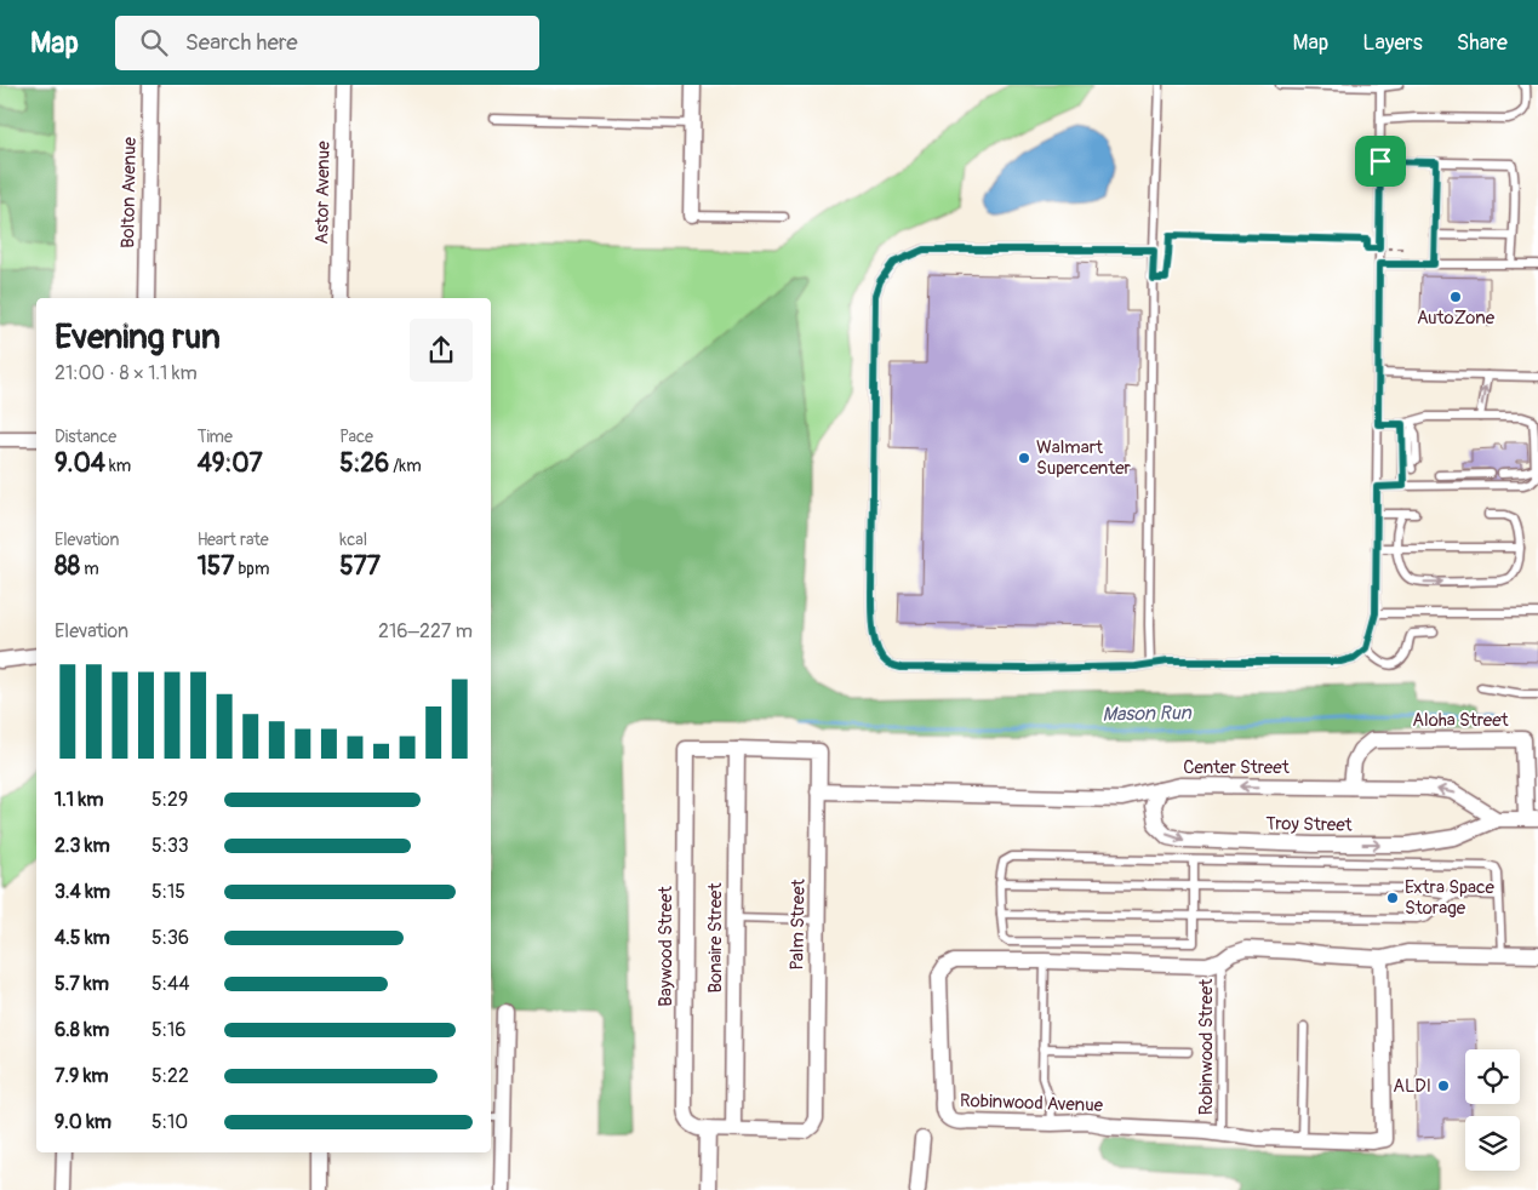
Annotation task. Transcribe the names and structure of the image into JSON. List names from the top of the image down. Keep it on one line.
{"streets":{"street":["Bolton Avenue","Astor Avenue","Aloha Street","Center Street","Troy Street","Palm Street","Bonaire Street","Baywood Street","Robinwood Avenue"],"lane":["Robinwood Street"]},"crossings":[["Aloha Street","Center Street"],["Center Street","Troy Street"],["Center Street","Palm Street"],["Palm Street","Bonaire Street"],["Palm Street","Baywood Street"],["Robinwood Street","Robinwood Avenue"]],"one_way":["Center Street","Troy Street"],"water":["Mason Run"],"places":["AutoZone","Walmart Supercenter","Extra Space Storage","ALDI"],"page":{"header":"Map","search":"Search here","nav":["Map","Layers","Share"],"heading":["Evening run","21:00 · 8 × 1.1 km"],"stats":[["Distance","9.04 km"],["Time","49:07"],["Pace","5:26 /km"],["Elevation","88 m"],["Heart rate","157 bpm"],["kcal","577"]],"chart":["Elevation","216–227 m"],"list":[{"name":"1.1 km","note":"5:29"},{"name":"2.3 km","note":"5:33"},{"name":"3.4 km","note":"5:15"},{"name":"4.5 km","note":"5:36"},{"name":"5.7 km","note":"5:44"},{"name":"6.8 km","note":"5:16"},{"name":"7.9 km","note":"5:22"},{"name":"9.0 km","note":"5:10"}]}}
